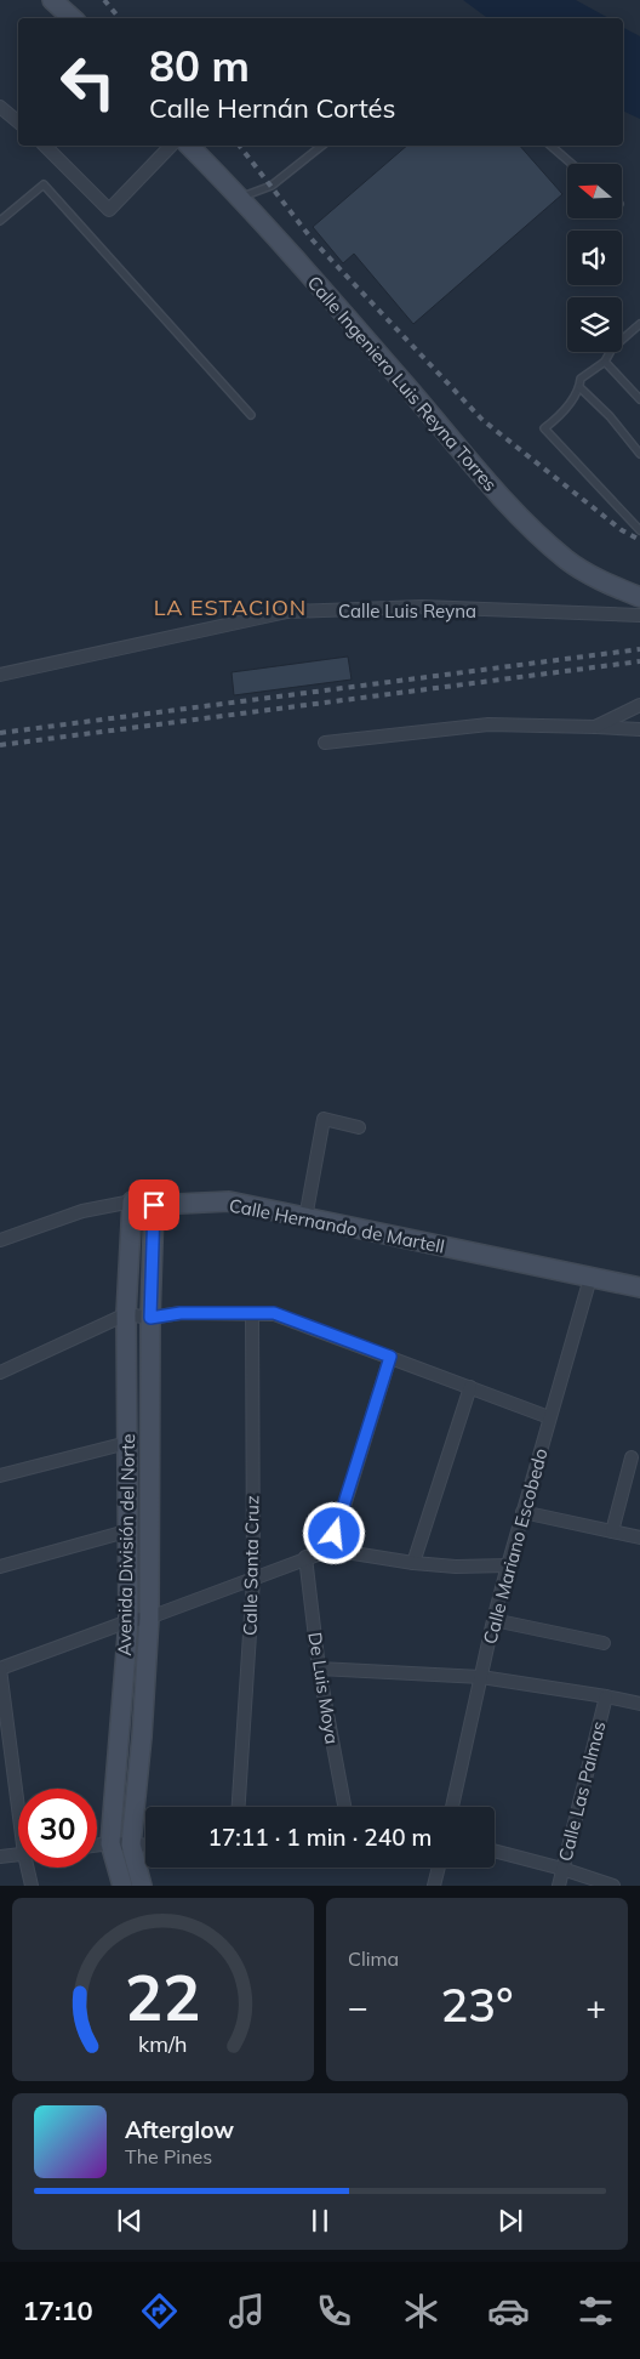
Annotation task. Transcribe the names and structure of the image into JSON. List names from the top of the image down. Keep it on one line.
{"streets":{"street":["Calle Ingeniero Luis Reyna Torres","Calle Luis Reyna","Calle Hernando de Martell","Avenida División del Norte","Calle Mariano Escobedo","Calle Santa Cruz","De Luis Moya","Calle Las Palmas"]},"crossings":[["Calle Hernando de Martell","Avenida División del Norte"],["Calle Hernando de Martell","Calle Mariano Escobedo"]],"districts":["LA ESTACION"],"north":"left","page":{"turn":["80 m","Calle Hernán Cortés"],"limit":"30","trip":"17:11 · 1 min · 240 m","tile":"Clima","heat":["−","23°","+"],"song":["Afterglow","The Pines"],"tabs":"17:10","gauge":["22","km/h"]}}
